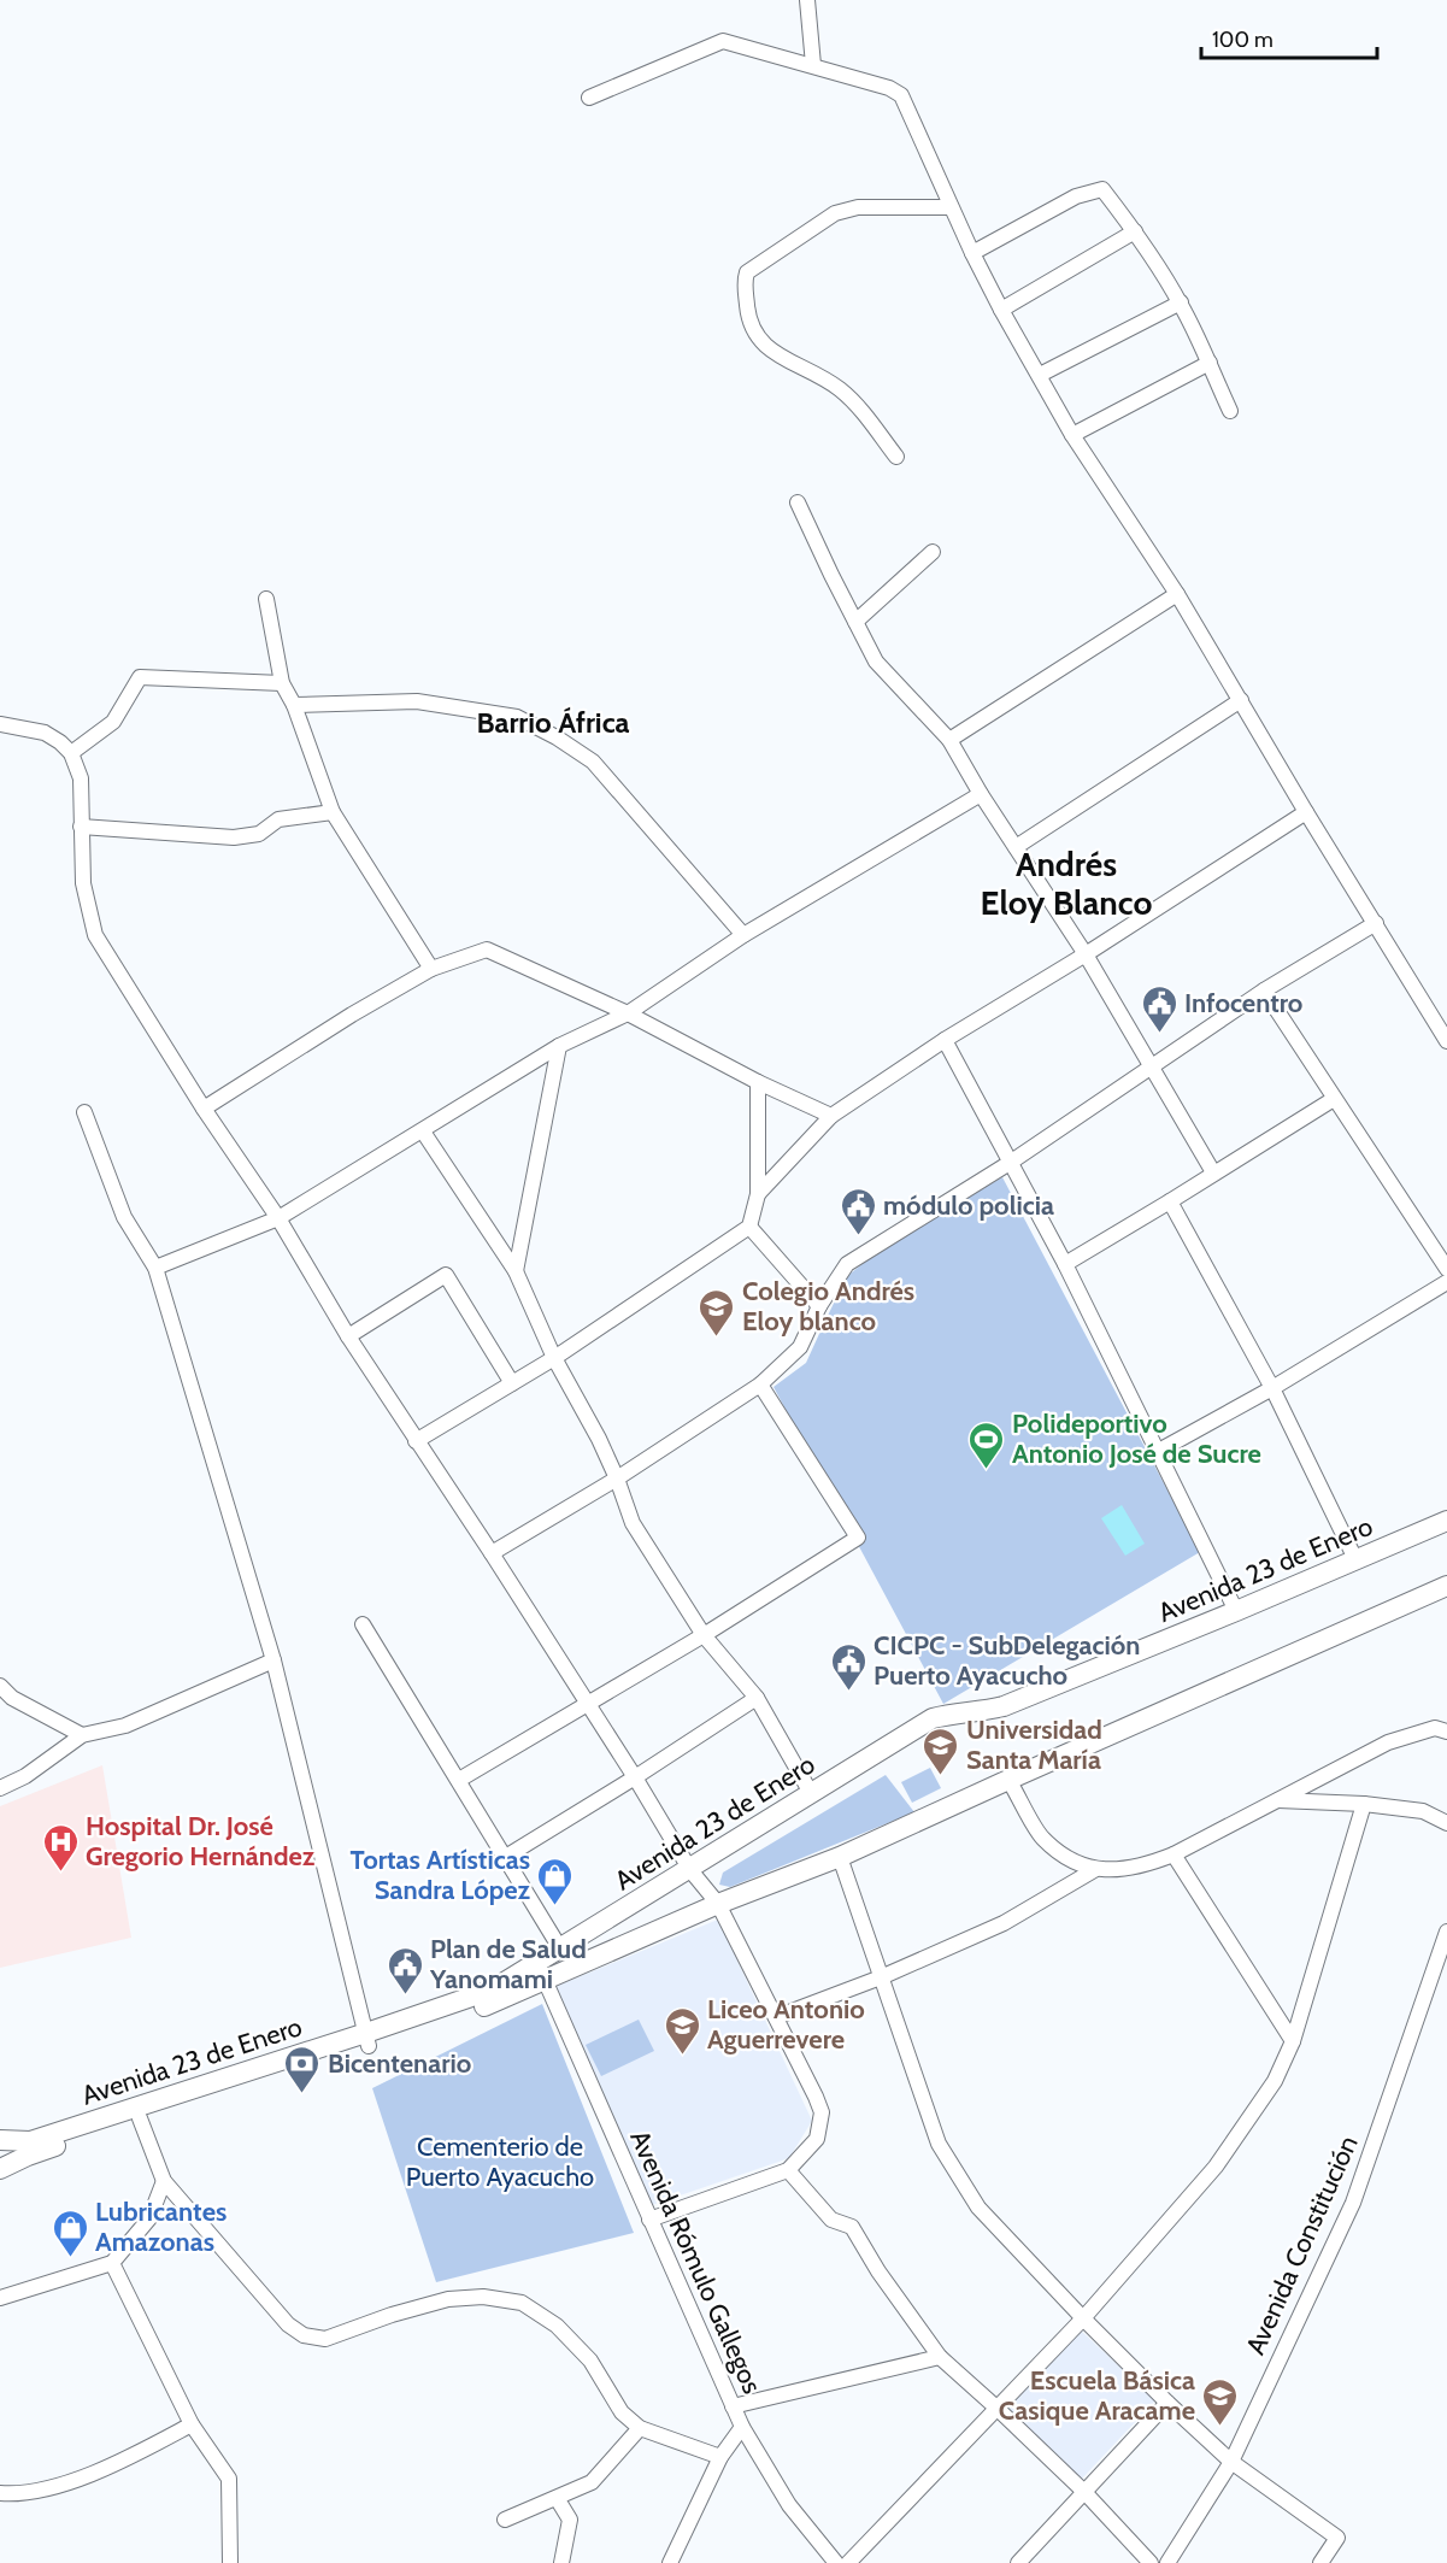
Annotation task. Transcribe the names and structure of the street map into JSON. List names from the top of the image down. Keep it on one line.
{"streets":{"main road":["Avenida 23 de Enero"],"street":["Avenida Constitución","Avenida Rómulo Gallegos"]},"crossings":[["Avenida 23 de Enero","Avenida Rómulo Gallegos"]],"districts":["Barrio África","Andrés Eloy Blanco"],"parks":["Cementerio de Puerto Ayacucho"],"places":{"public building":["Infocentro","módulo policia","CICPC - SubDelegación Puerto Ayacucho","Plan de Salud Yanomami"],"school or university":["Colegio Andrés Eloy blanco","Universidad Santa María","Liceo Antonio Aguerrevere","Escuela Básica Casique Aracame"],"sports":["Polideportivo Antonio José de Sucre"],"hospital":["Hospital Dr. José Gregorio Hernández"],"shop":["Tortas Artísticas Sandra López","Lubricantes Amazonas"],"bank":["Bicentenario"]},"scale_bar":"100 m"}
